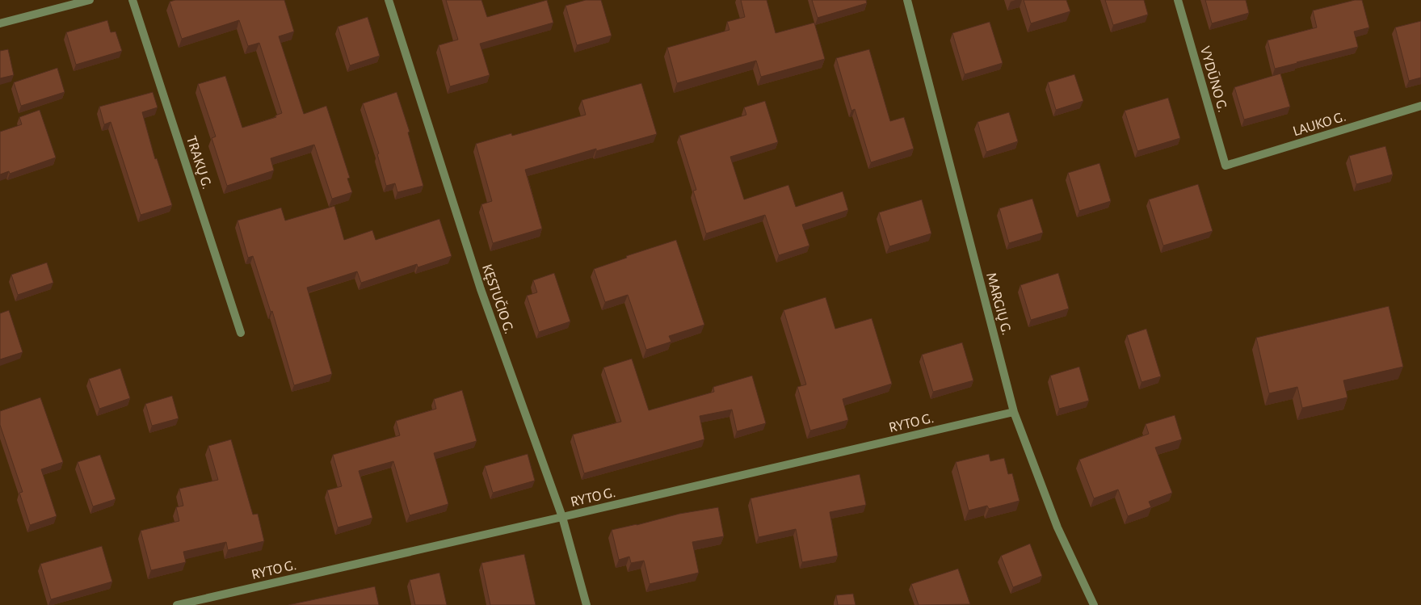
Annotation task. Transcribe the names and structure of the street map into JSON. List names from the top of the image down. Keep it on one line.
{"streets":{"street":["VYDŪNO G.","LAUKO G.","TRAKŲ G.","KĘSTUČIO G.","MARGIŲ G.","RYTO G."]},"crossings":[["VYDŪNO G.","LAUKO G."],["KĘSTUČIO G.","RYTO G."],["MARGIŲ G.","RYTO G."]]}
